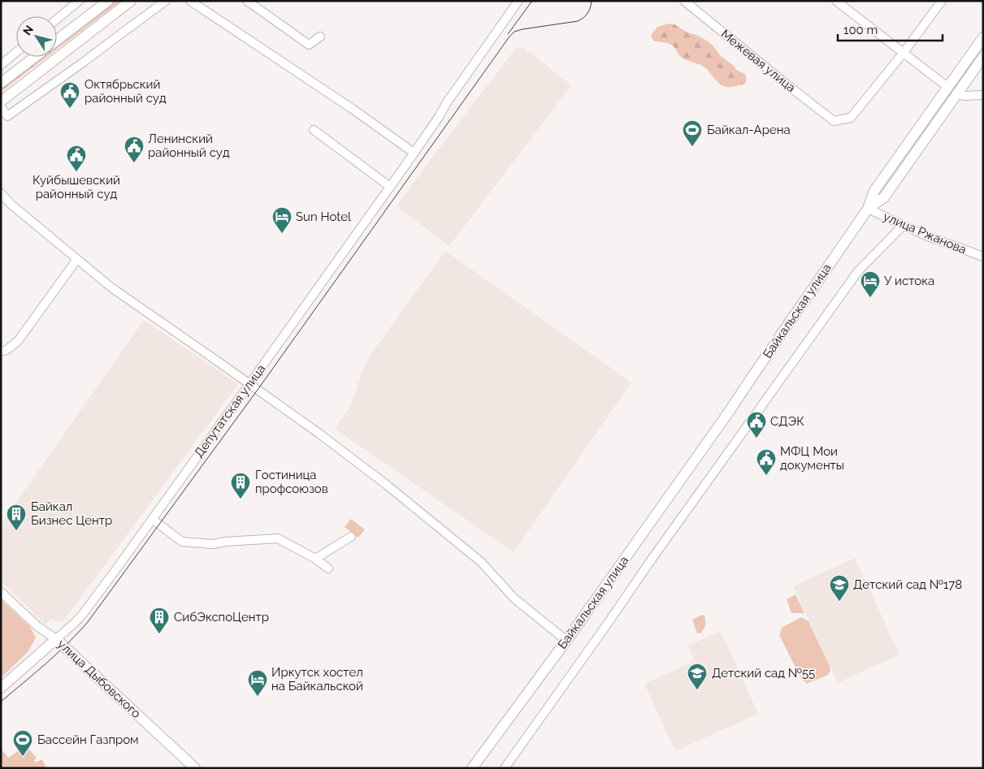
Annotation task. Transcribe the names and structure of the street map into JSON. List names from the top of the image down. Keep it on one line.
{"streets":{"main road":["Байкальская улица","Депутатская улица","улица Дыбовского"],"street":["Межевая улица","улица Ржанова"]},"crossings":[["улица Ржанова","Байкальская улица"],["Депутатская улица","улица Дыбовского"]],"places":{"public building":["Октябрьский районный суд","Ленинский районный суд","Куйбышевский районный суд","СДЭК","МФЦ Мои документы"],"sports":["Байкал-Арена","Бассейн Газпром"],"hotel":["Sun Hotel","У истока","Иркутск хостел на Байкальской"],"building":["Гостиница профсоюзов","Байкал Бизнес Центр","СибЭкспоЦентр"],"school or university":["Детский сад №178","Детский сад №55"]},"scale_bar":"100 m","north":"top left"}
